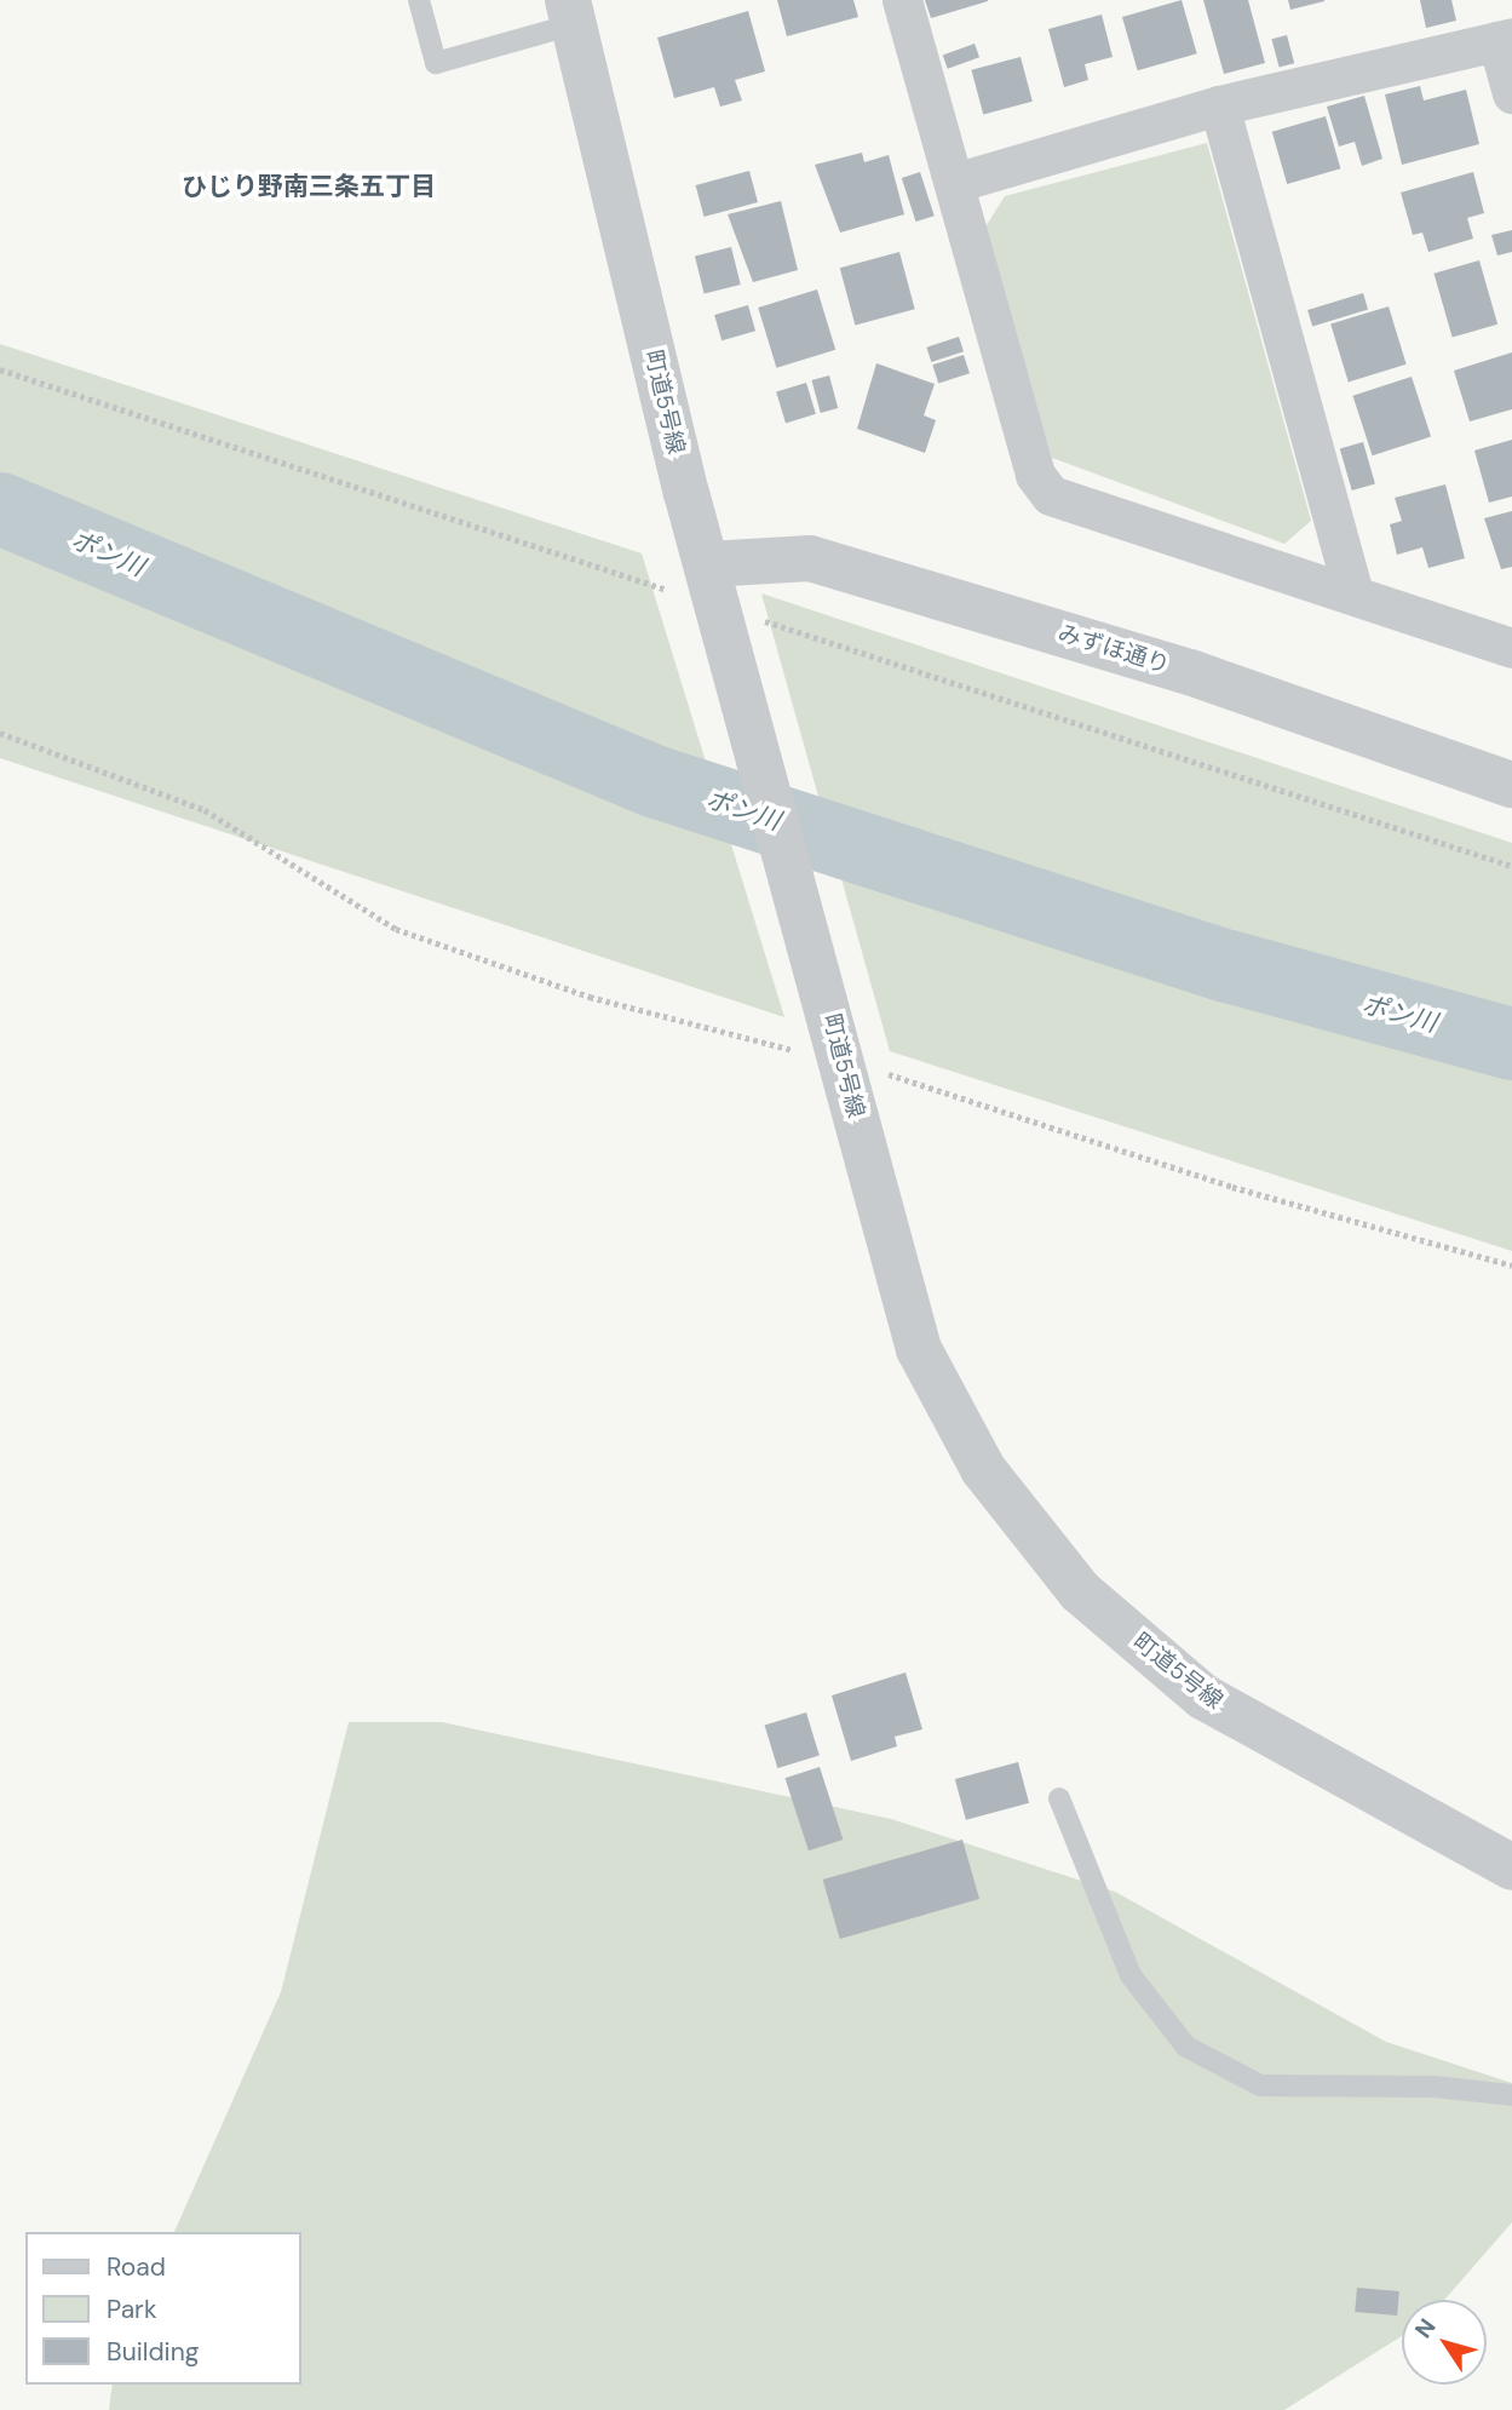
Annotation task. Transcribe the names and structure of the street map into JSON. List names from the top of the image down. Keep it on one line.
{"streets":{"street":["町道5号線","みずほ通り"]},"crossings":[["町道5号線","みずほ通り"]],"districts":["ひじり野南三条五丁目"],"water":["ポン川"],"legend":["Road","Park","Building"],"north":"top left"}
